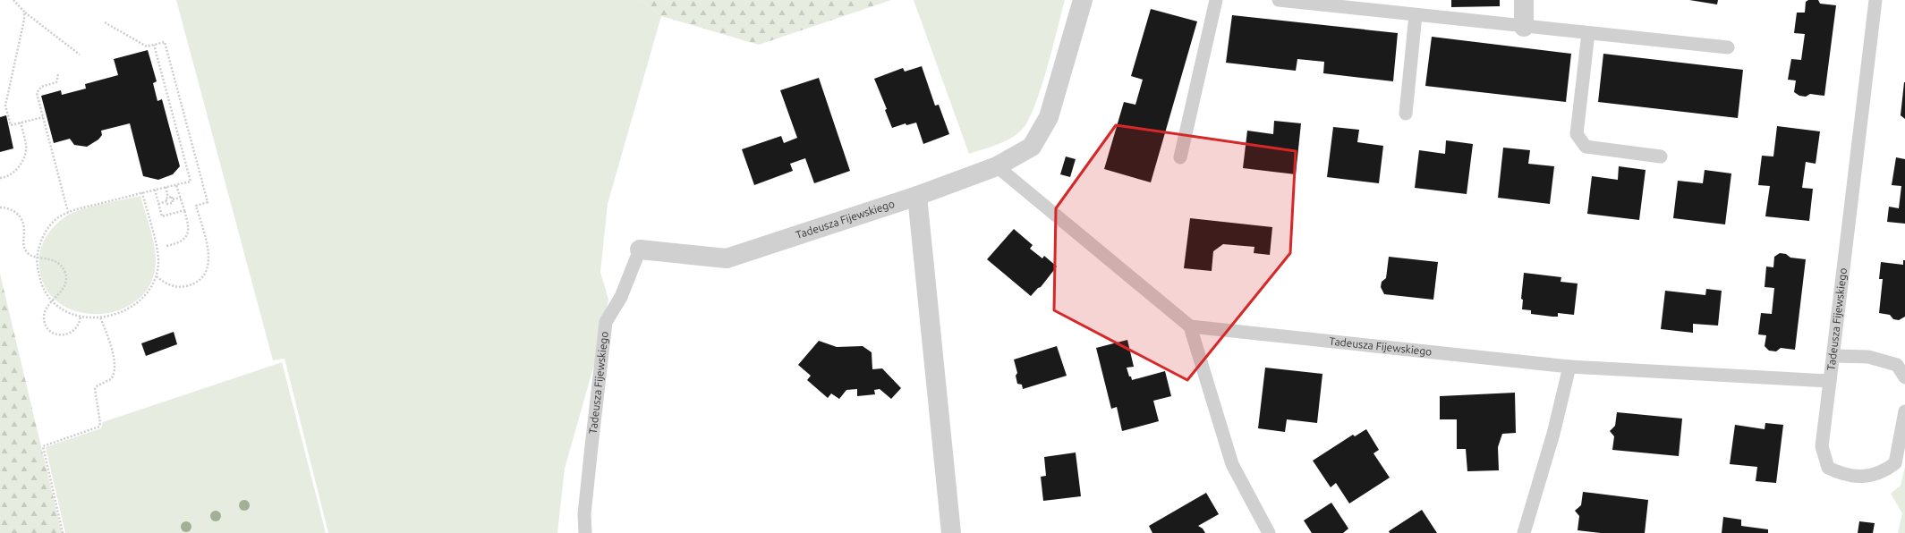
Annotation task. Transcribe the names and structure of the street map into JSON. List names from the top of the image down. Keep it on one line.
{"streets":{"street":["Tadeusza Fijewskiego"]}}
